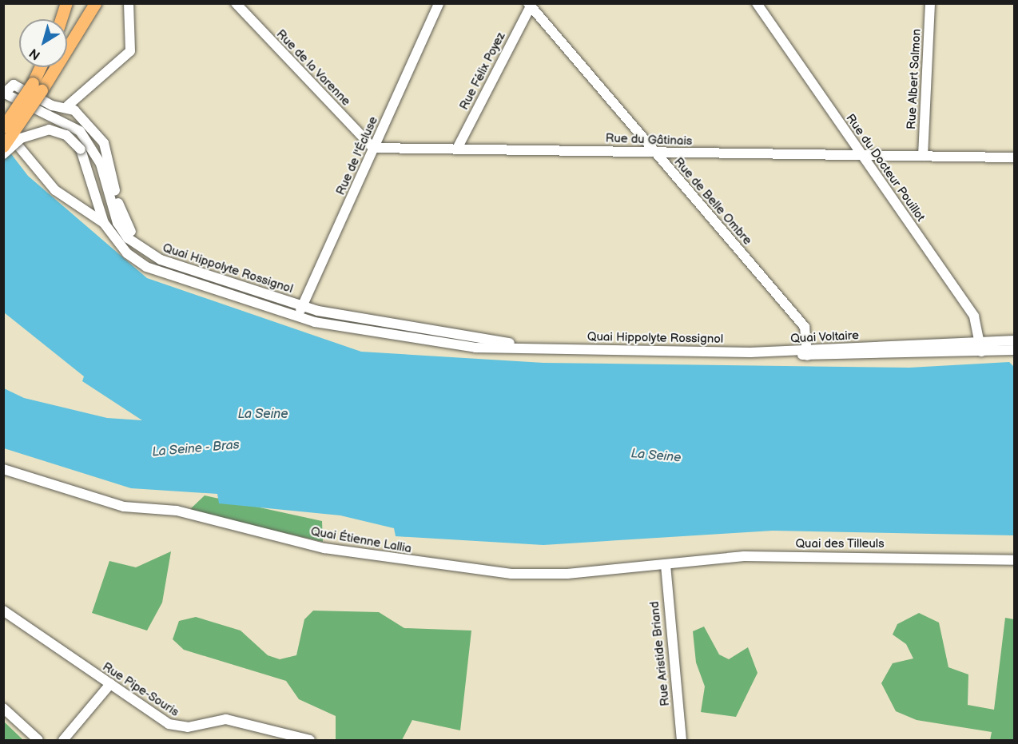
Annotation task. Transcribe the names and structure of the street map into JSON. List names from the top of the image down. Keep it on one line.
{"streets":{"street":["Rue de la Varenne","Rue Félix Poyez","Rue Albert Salmon","Rue du Gâtinais","Rue de l'Écluse","Rue du Docteur Pouillot","Rue de Belle Ombre","Quai Hippolyte Rossignol","Quai Voltaire","Quai Étienne Lallia","Quai des Tilleuls","Rue Aristide Briand","Rue Pipe-Souris"]},"crossings":[["Rue de la Varenne","Rue du Gâtinais"],["Rue de la Varenne","Rue de l'Écluse"],["Rue Félix Poyez","Rue du Gâtinais"],["Rue Félix Poyez","Rue de Belle Ombre"],["Rue Albert Salmon","Rue du Gâtinais"],["Rue du Gâtinais","Rue de l'Écluse"],["Rue du Gâtinais","Rue du Docteur Pouillot"],["Rue du Gâtinais","Rue de Belle Ombre"],["Rue de l'Écluse","Quai Hippolyte Rossignol"],["Rue du Docteur Pouillot","Quai Voltaire"],["Rue de Belle Ombre","Quai Voltaire"],["Quai Hippolyte Rossignol","Quai Voltaire"],["Quai Étienne Lallia","Quai des Tilleuls"],["Quai Étienne Lallia","Rue Aristide Briand"],["Quai des Tilleuls","Rue Aristide Briand"]],"water":["La Seine","La Seine - Bras"],"north":"bottom left"}
